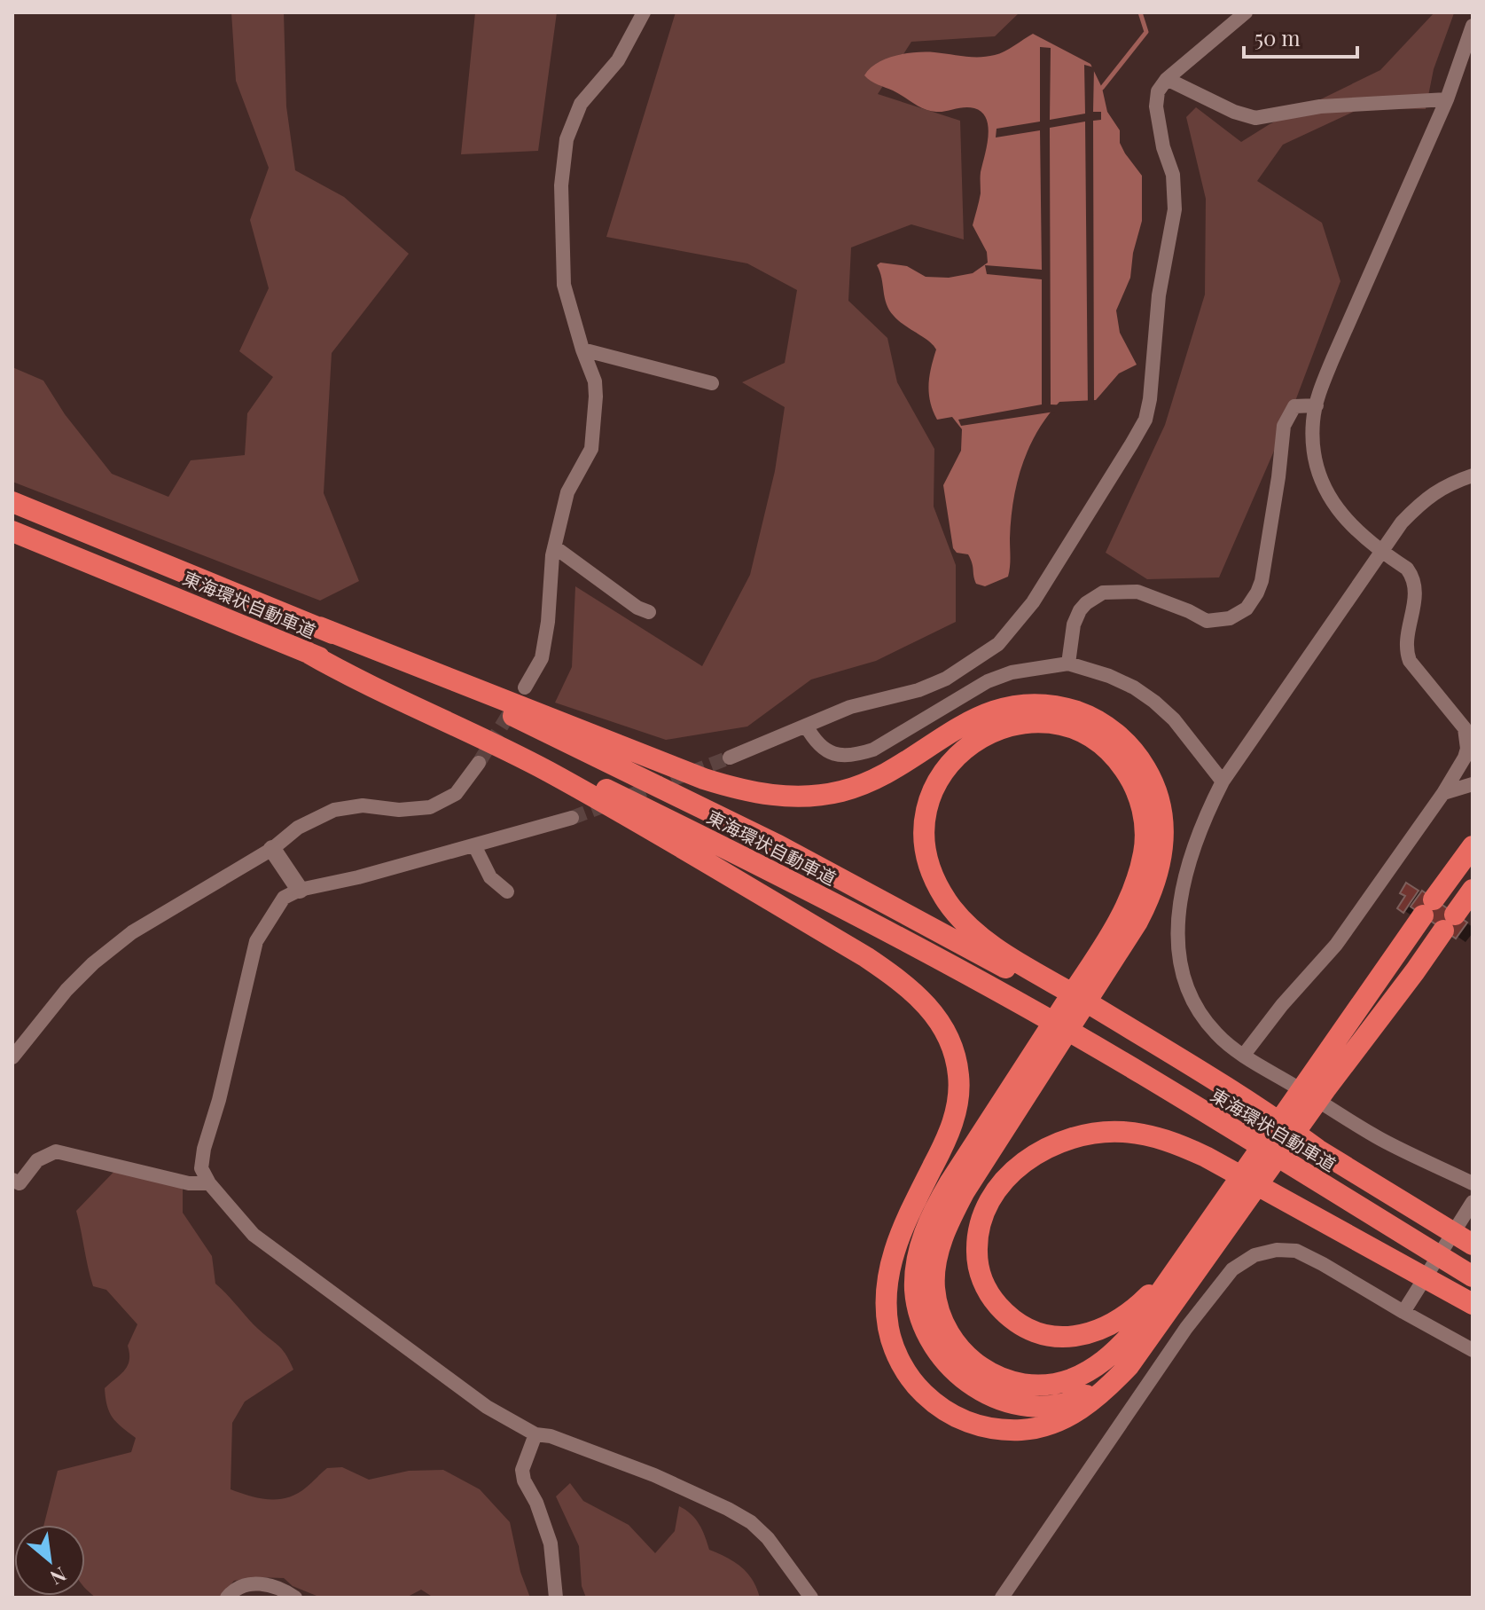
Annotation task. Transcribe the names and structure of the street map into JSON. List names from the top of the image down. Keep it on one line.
{"streets":{"highway":["東海環状自動車道"]},"scale_bar":"50 m","north":"bottom right"}
